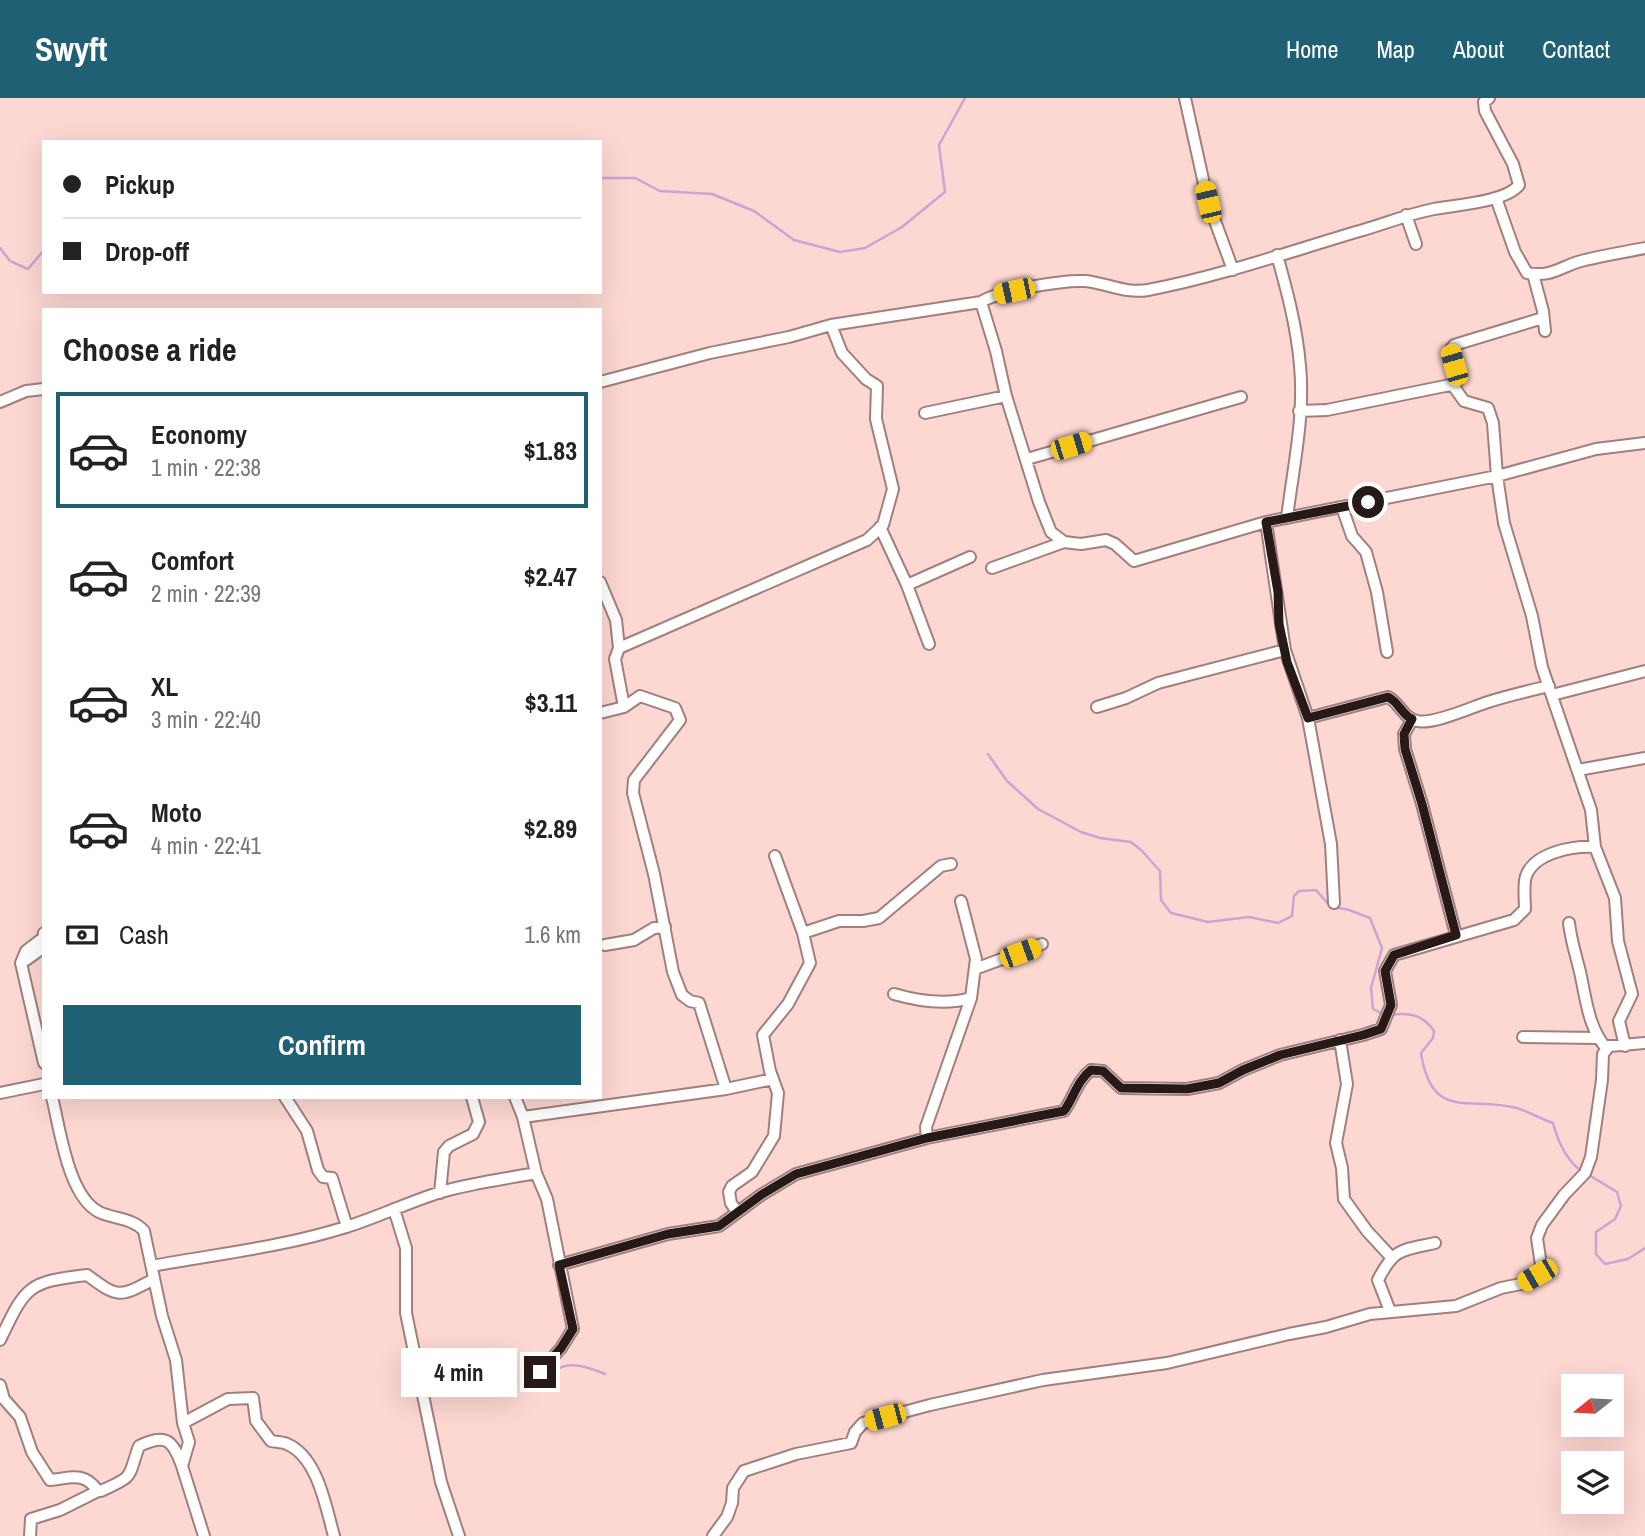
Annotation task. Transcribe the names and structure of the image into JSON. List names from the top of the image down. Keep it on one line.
{"north":"left","page":{"header":"Swyft","nav":["Home","Map","About","Contact"],"banner":["Pickup","Drop-off"],"heading":"Choose a ride","list":[{"name":"Economy","note":"1 min · 22:38","value":"$1.83"},{"name":"Comfort","note":"2 min · 22:39","value":"$2.47"},{"name":"XL","note":"3 min · 22:40","value":"$3.11"},{"name":"Moto","note":"4 min · 22:41","value":"$2.89"}],"pay":["Cash","1.6 km"],"buttons":"Confirm","bubble":"4 min"}}
